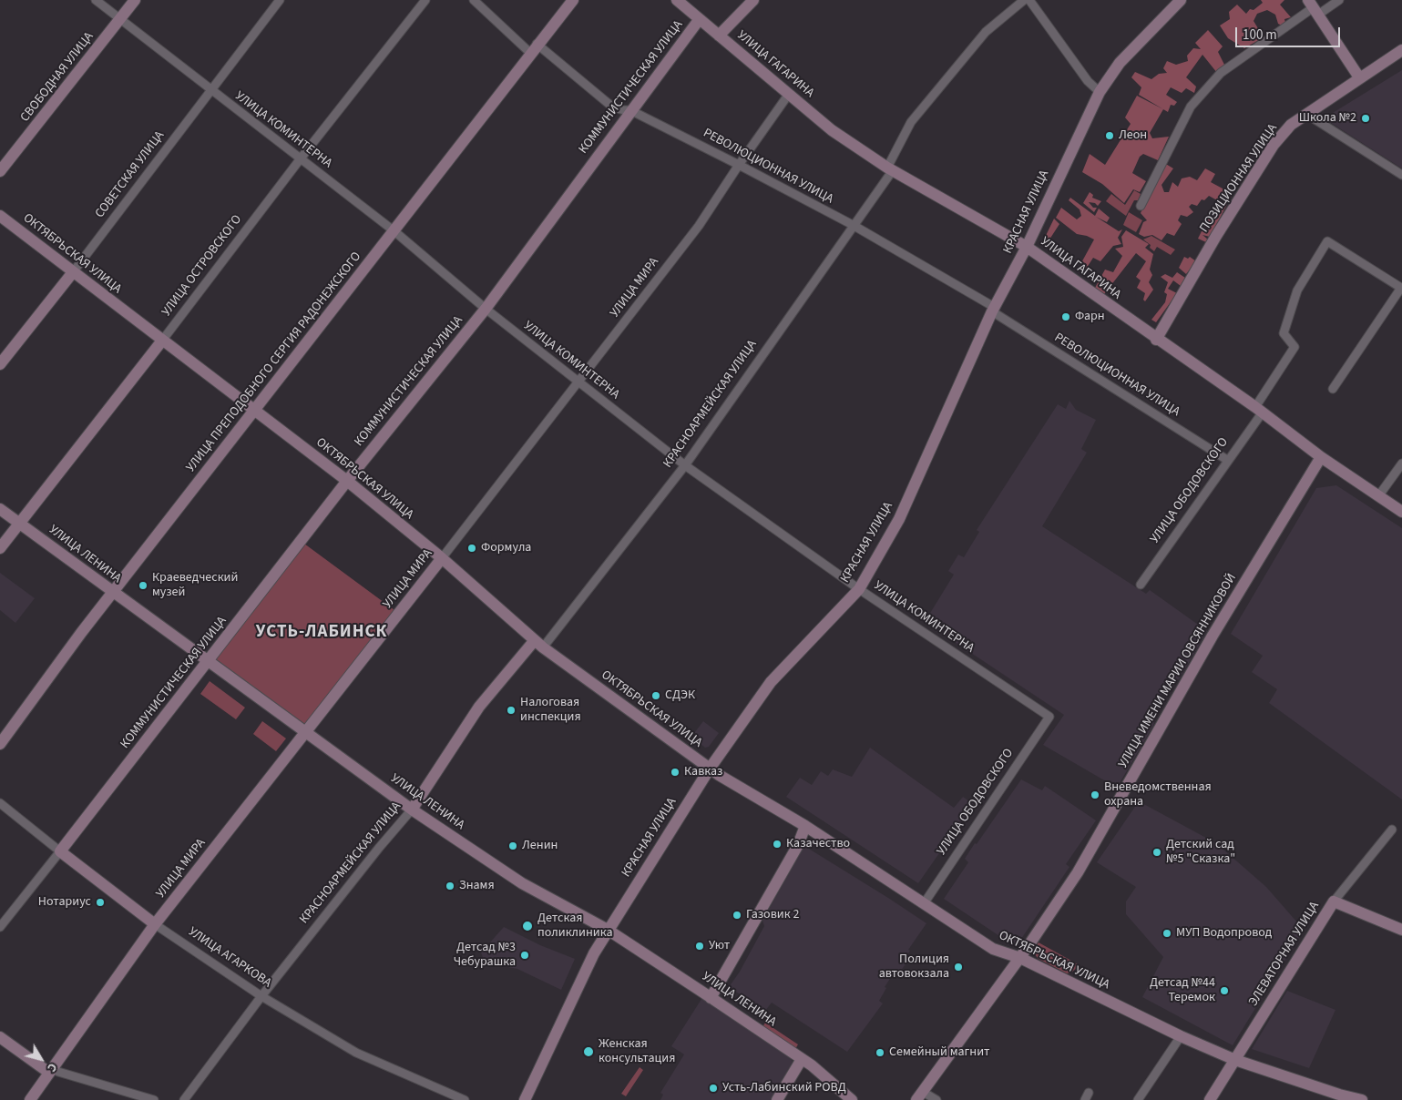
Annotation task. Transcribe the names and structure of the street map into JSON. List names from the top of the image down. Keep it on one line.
{"streets":{"street":["УЛИЦА ГАГАРИНА","СВОБОДНАЯ УЛИЦА","КОММУНИСТИЧЕСКАЯ УЛИЦА","УЛИЦА КОМИНТЕРНА","РЕВОЛЮЦИОННАЯ УЛИЦА","СОВЕТСКАЯ УЛИЦА","ПОЗИЦИОННАЯ УЛИЦА","КРАСНАЯ УЛИЦА","ОКТЯБРЬСКАЯ УЛИЦА","УЛИЦА ОСТРОВСКОГО","УЛИЦА МИРА","УЛИЦА ПРЕПОДОБНОГО СЕРГИЯ РАДОНЕЖСКОГО","КРАСНОАРМЕЙСКАЯ УЛИЦА","УЛИЦА ОБОДОВСКОГО","УЛИЦА ЛЕНИНА","УЛИЦА ИМЕНИ МАРИИ ОВСЯННИКОВОЙ","ЭЛЕВАТОРНАЯ УЛИЦА","УЛИЦА АГАРКОВА"]},"crossings":[["УЛИЦА ГАГАРИНА","КОММУНИСТИЧЕСКАЯ УЛИЦА"],["УЛИЦА ГАГАРИНА","ПОЗИЦИОННАЯ УЛИЦА"],["УЛИЦА ГАГАРИНА","КРАСНАЯ УЛИЦА"],["УЛИЦА ГАГАРИНА","УЛИЦА МИРА"],["УЛИЦА ГАГАРИНА","КРАСНОАРМЕЙСКАЯ УЛИЦА"],["УЛИЦА ГАГАРИНА","УЛИЦА ОБОДОВСКОГО"],["УЛИЦА ГАГАРИНА","УЛИЦА ИМЕНИ МАРИИ ОВСЯННИКОВОЙ"],["СВОБОДНАЯ УЛИЦА","УЛИЦА КОМИНТЕРНА"],["КОММУНИСТИЧЕСКАЯ УЛИЦА","УЛИЦА КОМИНТЕРНА"],["КОММУНИСТИЧЕСКАЯ УЛИЦА","РЕВОЛЮЦИОННАЯ УЛИЦА"],["КОММУНИСТИЧЕСКАЯ УЛИЦА","ОКТЯБРЬСКАЯ УЛИЦА"],["КОММУНИСТИЧЕСКАЯ УЛИЦА","УЛИЦА ЛЕНИНА"],["КОММУНИСТИЧЕСКАЯ УЛИЦА","УЛИЦА АГАРКОВА"],["УЛИЦА КОМИНТЕРНА","СОВЕТСКАЯ УЛИЦА"],["УЛИЦА КОМИНТЕРНА","КРАСНАЯ УЛИЦА"],["УЛИЦА КОМИНТЕРНА","УЛИЦА ОСТРОВСКОГО"],["УЛИЦА КОМИНТЕРНА","УЛИЦА МИРА"],["УЛИЦА КОМИНТЕРНА","УЛИЦА ПРЕПОДОБНОГО СЕРГИЯ РАДОНЕЖСКОГО"],["УЛИЦА КОМИНТЕРНА","КРАСНОАРМЕЙСКАЯ УЛИЦА"],["УЛИЦА КОМИНТЕРНА","УЛИЦА ОБОДОВСКОГО"],["РЕВОЛЮЦИОННАЯ УЛИЦА","КРАСНАЯ УЛИЦА"],["РЕВОЛЮЦИОННАЯ УЛИЦА","УЛИЦА МИРА"],["РЕВОЛЮЦИОННАЯ УЛИЦА","УЛИЦА ПРЕПОДОБНОГО СЕРГИЯ РАДОНЕЖСКОГО"],["РЕВОЛЮЦИОННАЯ УЛИЦА","КРАСНОАРМЕЙСКАЯ УЛИЦА"],["РЕВОЛЮЦИОННАЯ УЛИЦА","УЛИЦА ОБОДОВСКОГО"],["СОВЕТСКАЯ УЛИЦА","ОКТЯБРЬСКАЯ УЛИЦА"],["КРАСНАЯ УЛИЦА","ОКТЯБРЬСКАЯ УЛИЦА"],["КРАСНАЯ УЛИЦА","УЛИЦА ЛЕНИНА"],["ОКТЯБРЬСКАЯ УЛИЦА","УЛИЦА ОСТРОВСКОГО"],["ОКТЯБРЬСКАЯ УЛИЦА","УЛИЦА МИРА"],["ОКТЯБРЬСКАЯ УЛИЦА","УЛИЦА ПРЕПОДОБНОГО СЕРГИЯ РАДОНЕЖСКОГО"],["ОКТЯБРЬСКАЯ УЛИЦА","КРАСНОАРМЕЙСКАЯ УЛИЦА"],["ОКТЯБРЬСКАЯ УЛИЦА","УЛИЦА ОБОДОВСКОГО"],["ОКТЯБРЬСКАЯ УЛИЦА","УЛИЦА ИМЕНИ МАРИИ ОВСЯННИКОВОЙ"],["ОКТЯБРЬСКАЯ УЛИЦА","ЭЛЕВАТОРНАЯ УЛИЦА"],["УЛИЦА ОСТРОВСКОГО","УЛИЦА ЛЕНИНА"],["УЛИЦА МИРА","УЛИЦА ЛЕНИНА"],["УЛИЦА МИРА","УЛИЦА АГАРКОВА"],["УЛИЦА ПРЕПОДОБНОГО СЕРГИЯ РАДОНЕЖСКОГО","УЛИЦА ЛЕНИНА"],["КРАСНОАРМЕЙСКАЯ УЛИЦА","УЛИЦА ЛЕНИНА"],["КРАСНОАРМЕЙСКАЯ УЛИЦА","УЛИЦА АГАРКОВА"]],"districts":["УСТЬ-ЛАБИНСК"],"places":["Школа №2","Леон","Фарн","Формула","Краеведческий музей","СДЭК","Налоговая инспекция","Кавказ","Вневедомственная охрана","Казачество","Ленин","Детский сад №5 \"Сказка\"","Знамя","Нотариус","Газовик 2","Детская поликлиника","МУП Водопровод","Уют","Детсад №3 Чебурашка","Полиция автовокзала","Детсад №44 Теремок","Женская консультация","Семейный магнит","Усть-Лабинский РОВД"],"scale_bar":"100 m","north":"bottom right"}
